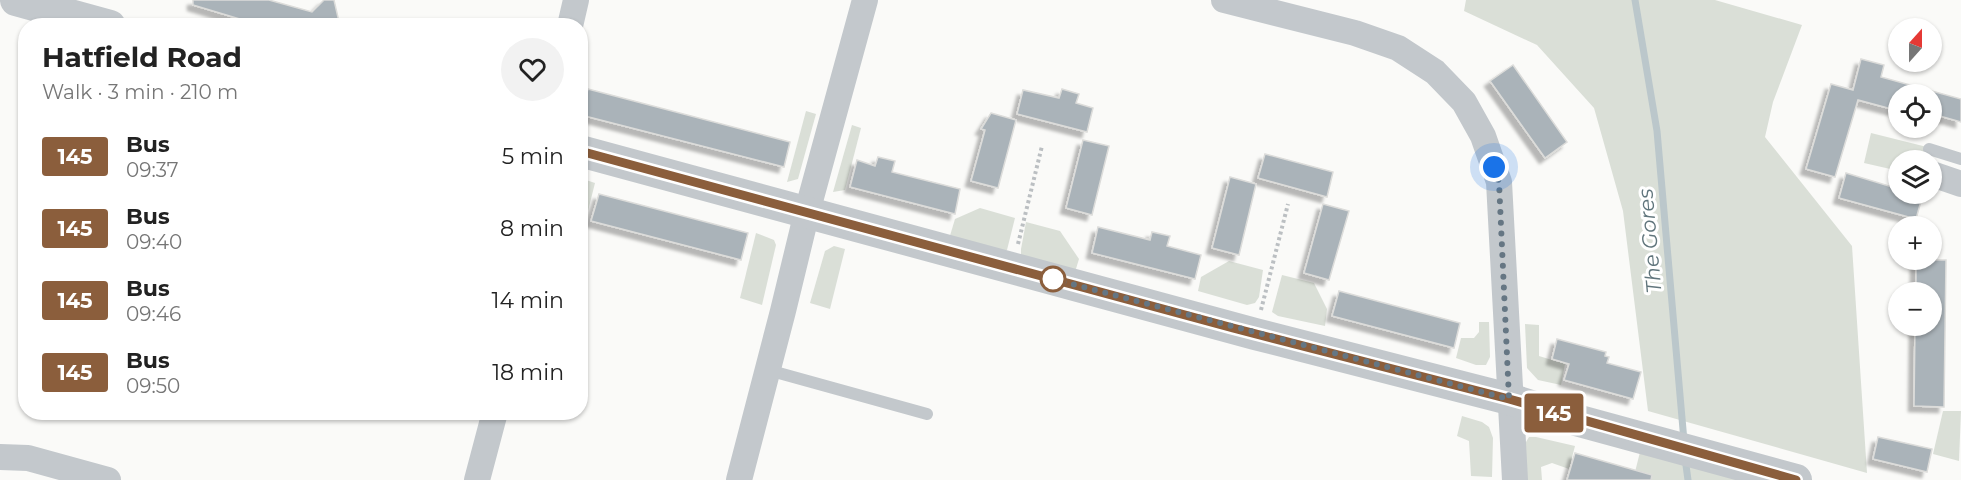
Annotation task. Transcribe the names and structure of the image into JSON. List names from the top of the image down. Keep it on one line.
{"water":["The Gores"],"lines":["bus line 145"],"north":"top","page":{"on_map":"145","map_buttons":["+","−"],"heading":["Hatfield Road","Walk · 3 min · 210 m"],"list":[{"mark":"145","name":"Bus","note":"09:37","value":"5 min"},{"mark":"145","name":"Bus","note":"09:40","value":"8 min"},{"mark":"145","name":"Bus","note":"09:46","value":"14 min"},{"mark":"145","name":"Bus","note":"09:50","value":"18 min"}]}}
